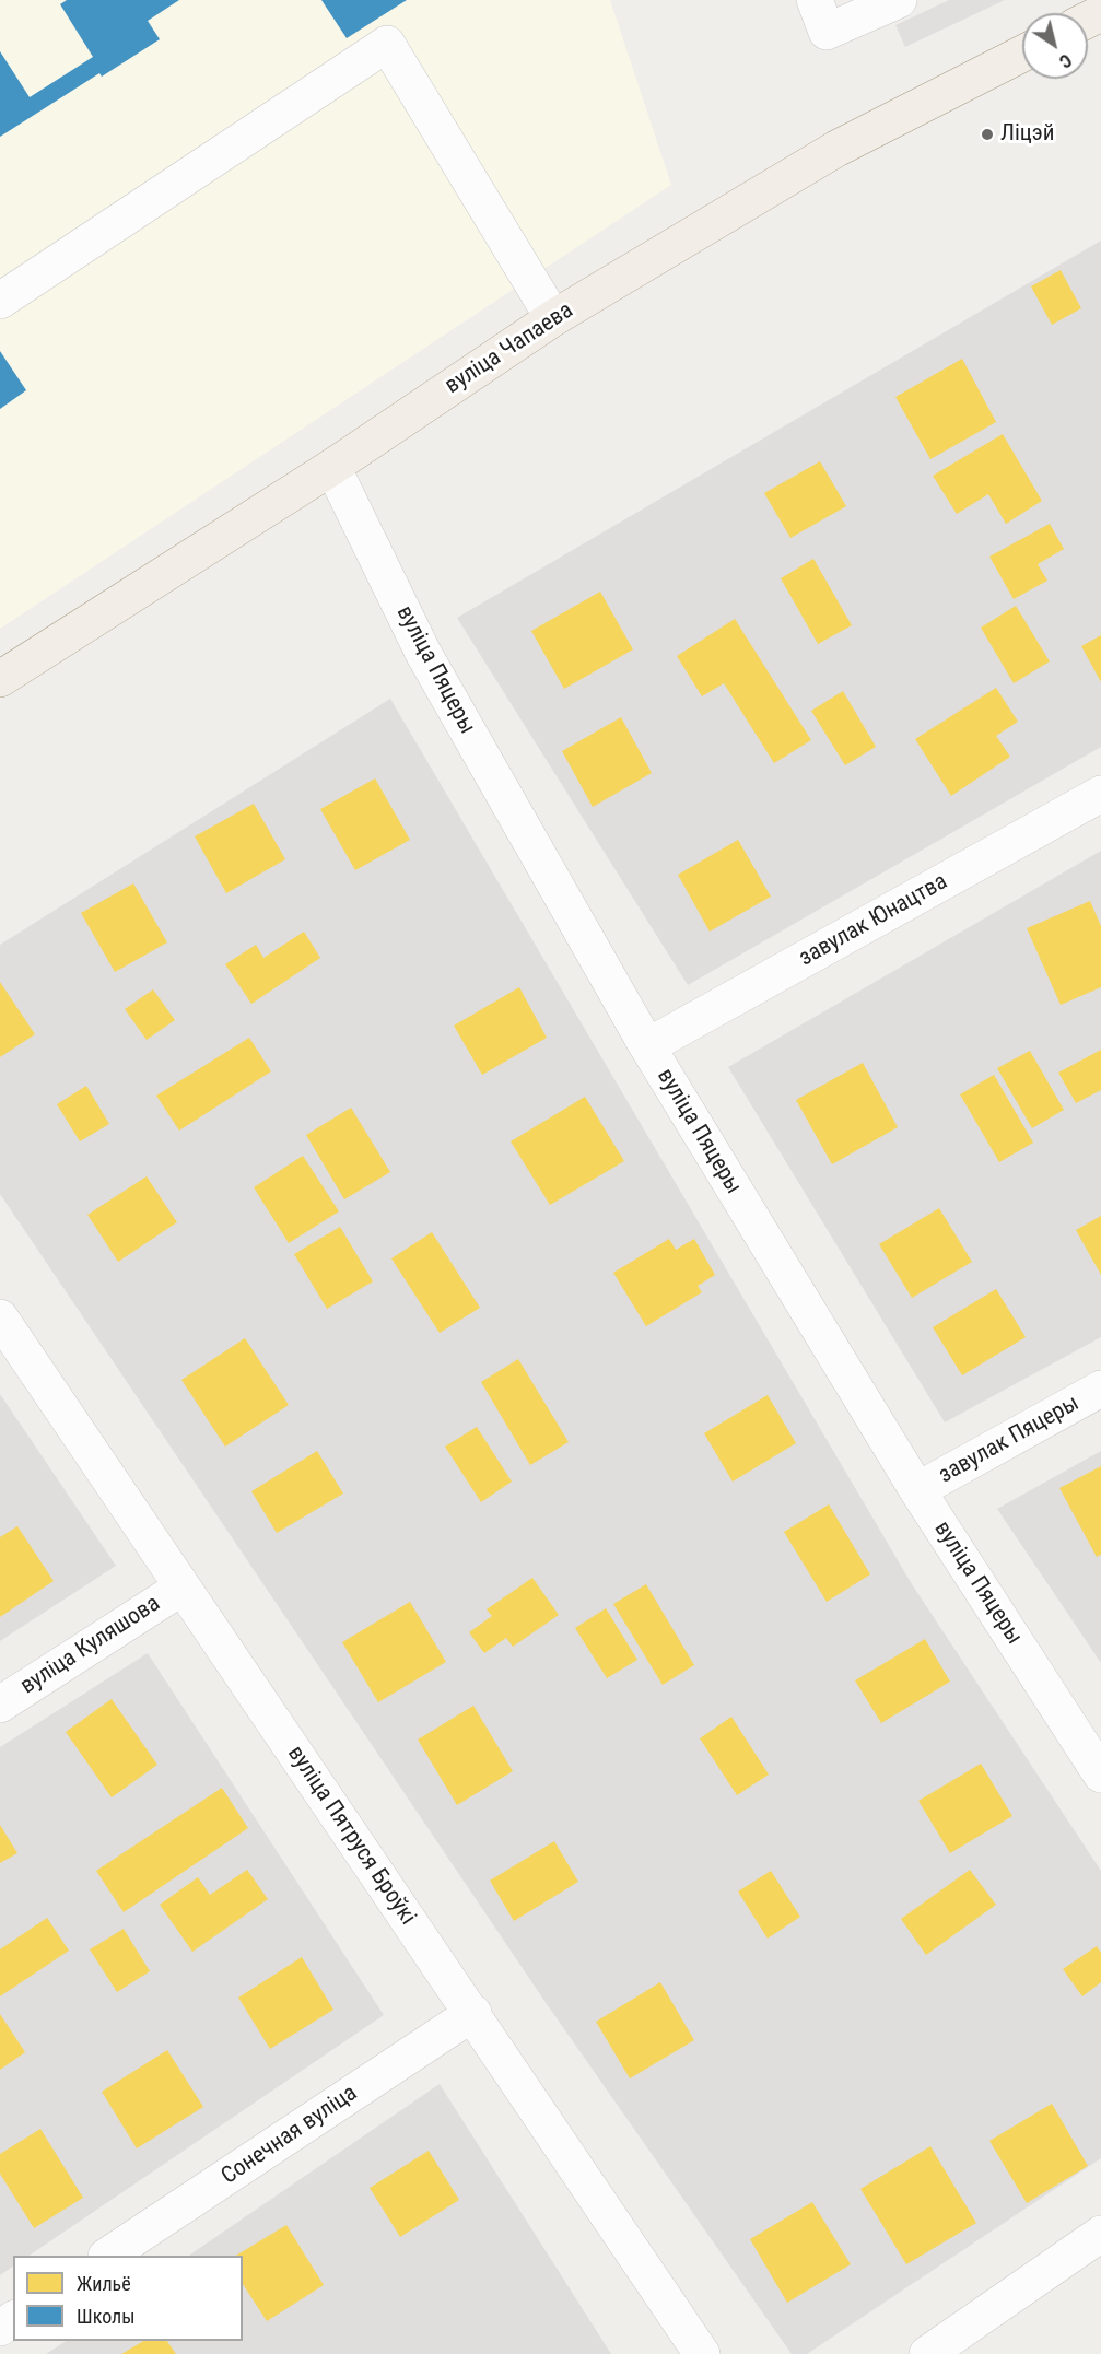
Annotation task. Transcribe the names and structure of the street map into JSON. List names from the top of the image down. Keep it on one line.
{"streets":{"main road":["вуліца Чапаева"],"street":["вуліца Пяцеры","завулак Юнацтва","завулак Пяцеры","вуліца Куляшова","вуліца Пятруся Броўкі","Сонечная вуліца"]},"crossings":[["вуліца Чапаева","вуліца Пяцеры"],["вуліца Пяцеры","завулак Юнацтва"],["вуліца Пяцеры","завулак Пяцеры"],["вуліца Куляшова","вуліца Пятруся Броўкі"],["вуліца Пятруся Броўкі","Сонечная вуліца"]],"places":["Ліцэй"],"legend":["Жильё","Школы"],"north":"bottom right"}
